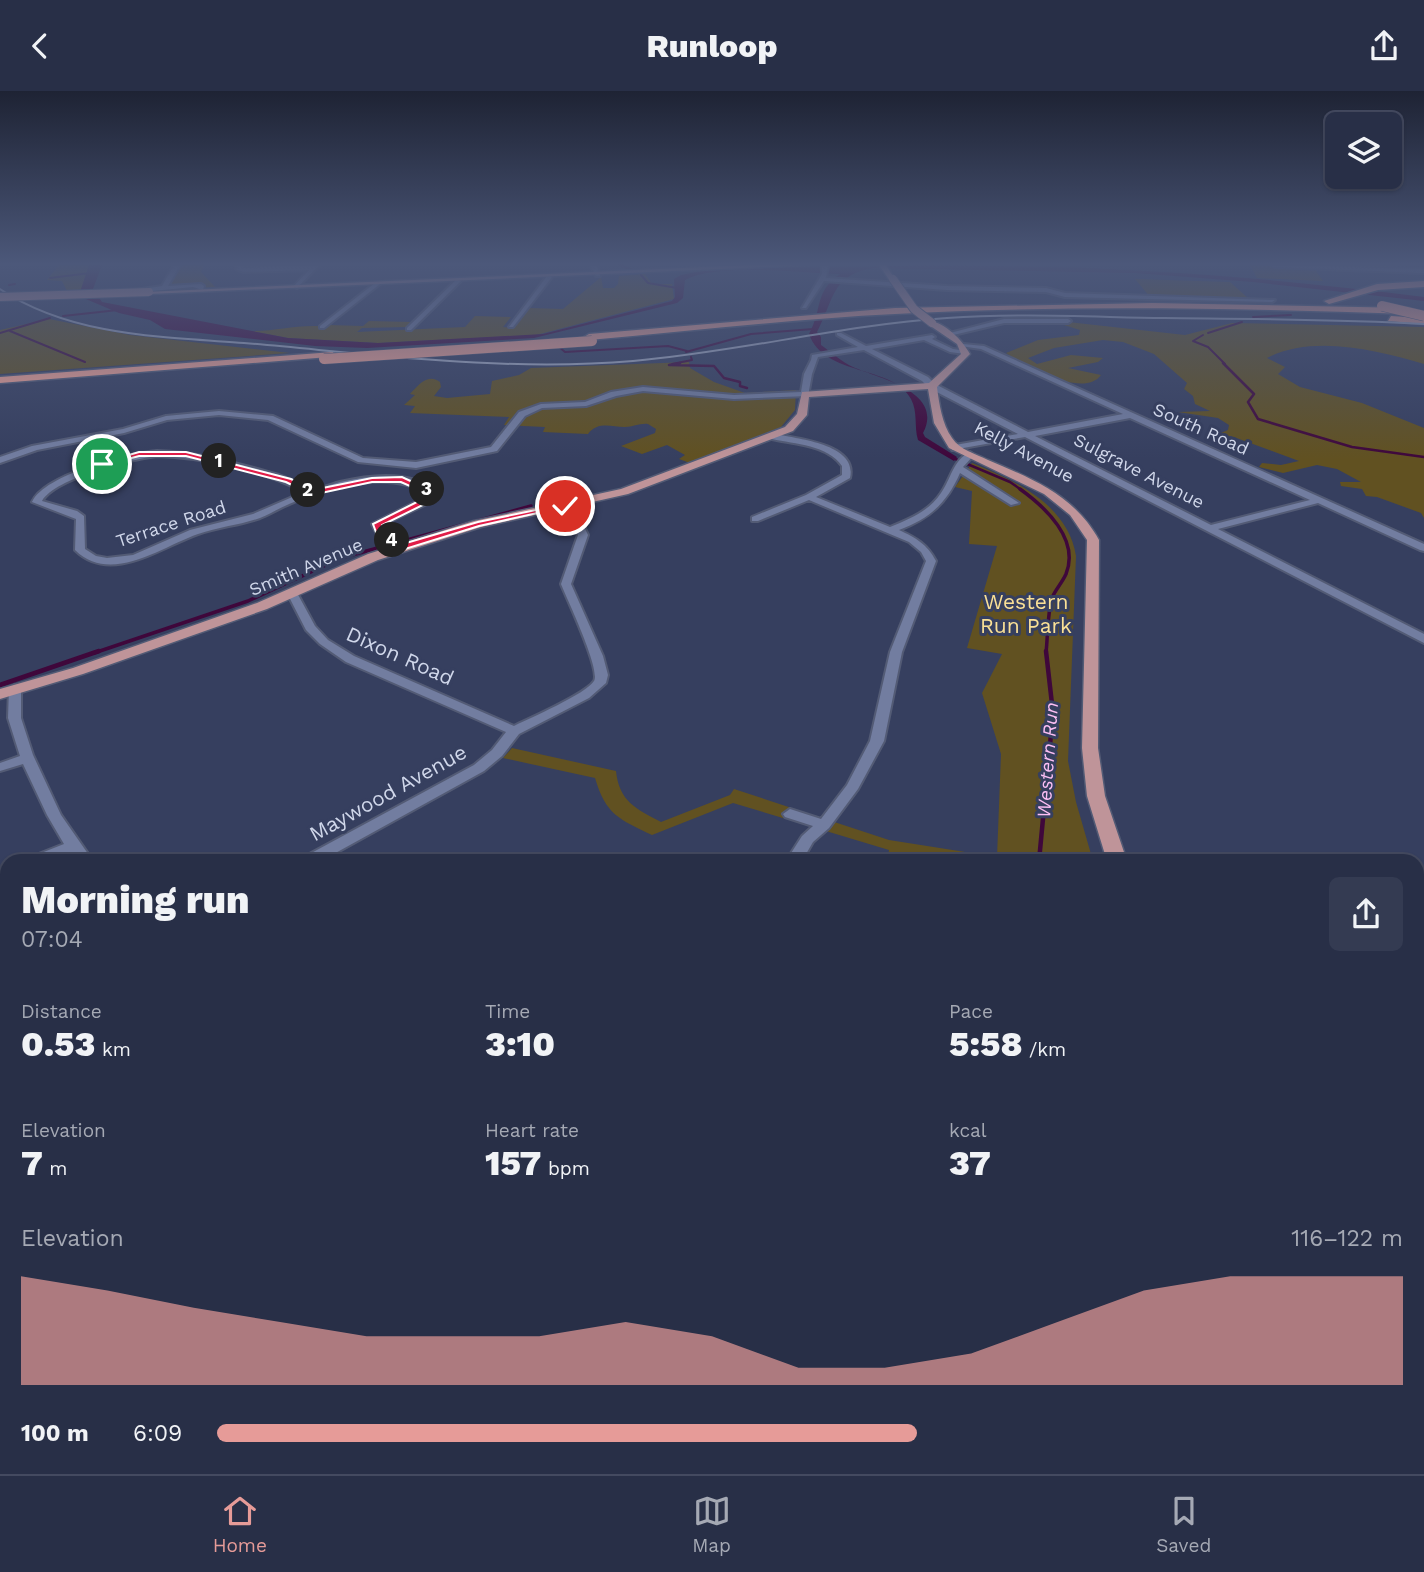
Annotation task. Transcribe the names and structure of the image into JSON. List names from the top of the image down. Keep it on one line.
{"streets":{"main road":["Kelly Avenue","Smith Avenue"],"street":["South Road","Sulgrave Avenue","Terrace Road","Dixon Road","Maywood Avenue"]},"crossings":[["Kelly Avenue","Sulgrave Avenue"],["Sulgrave Avenue","Smith Avenue"],["Terrace Road","Smith Avenue"],["Smith Avenue","Dixon Road"],["Dixon Road","Maywood Avenue"]],"water":["Western Run"],"parks":["Western Run Park"],"page":{"header":"Runloop","pins":["1","3","2","4"],"heading":["Morning run","07:04"],"stats":[["Distance","0.53 km"],["Time","3:10"],["Pace","5:58 /km"],["Elevation","7 m"],["Heart rate","157 bpm"],["kcal","37"]],"chart":["Elevation","116–122 m"],"list":[{"name":"100 m","note":"6:09"}],"tabs":["Home","Map","Saved"]}}
